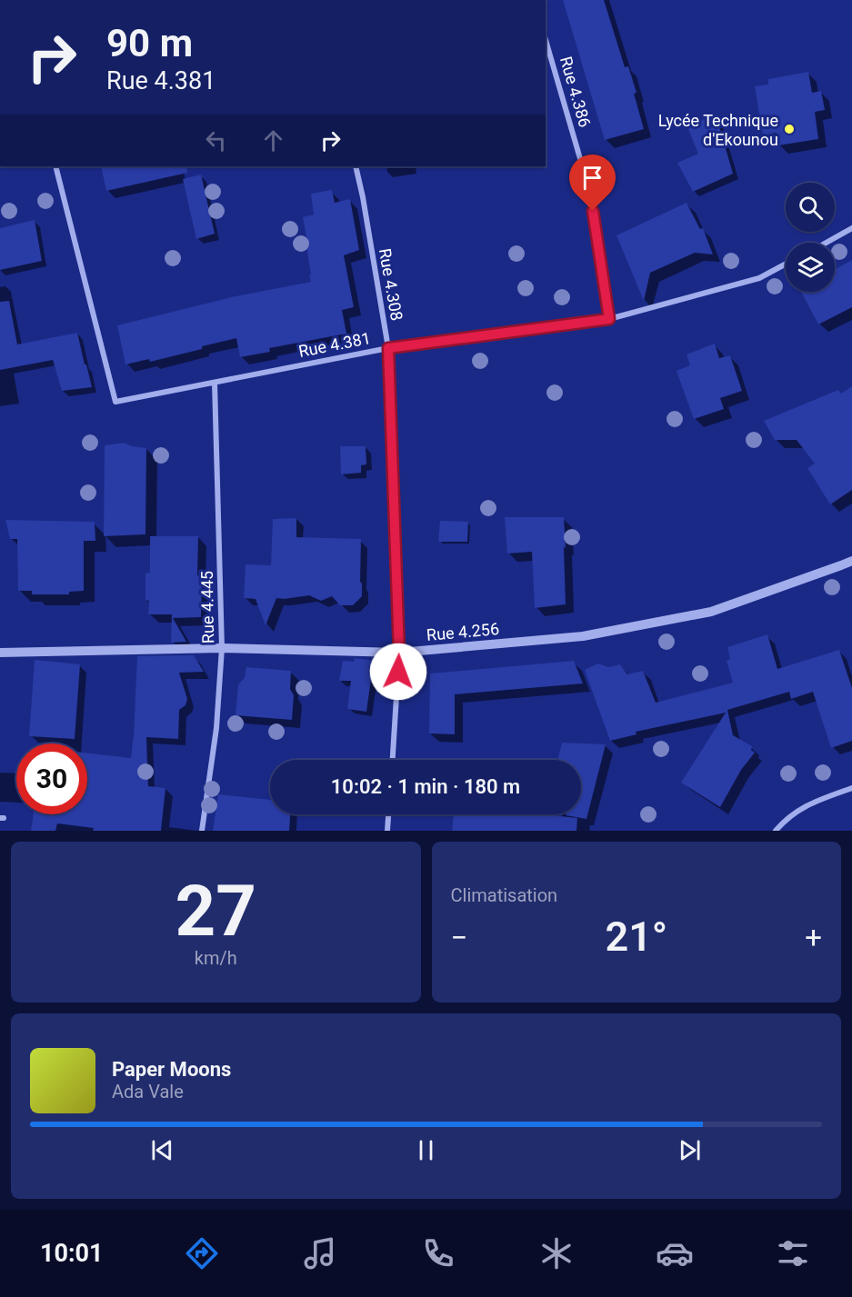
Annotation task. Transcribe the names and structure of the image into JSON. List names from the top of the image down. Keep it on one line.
{"streets":{"street":["Rue 4.386","Rue 4.308","Rue 4.381","Rue 4.445","Rue 4.256"]},"crossings":[["Rue 4.386","Rue 4.381"],["Rue 4.308","Rue 4.381"],["Rue 4.308","Rue 4.256"],["Rue 4.381","Rue 4.445"],["Rue 4.445","Rue 4.256"]],"places":["Lycée Technique d'Ekounou"],"page":{"turn":["90 m","Rue 4.381"],"limit":"30","trip":"10:02 · 1 min · 180 m","tile":[["27","km/h"],"Climatisation"],"heat":["−","21°","+"],"song":["Paper Moons","Ada Vale"],"tabs":"10:01"}}
